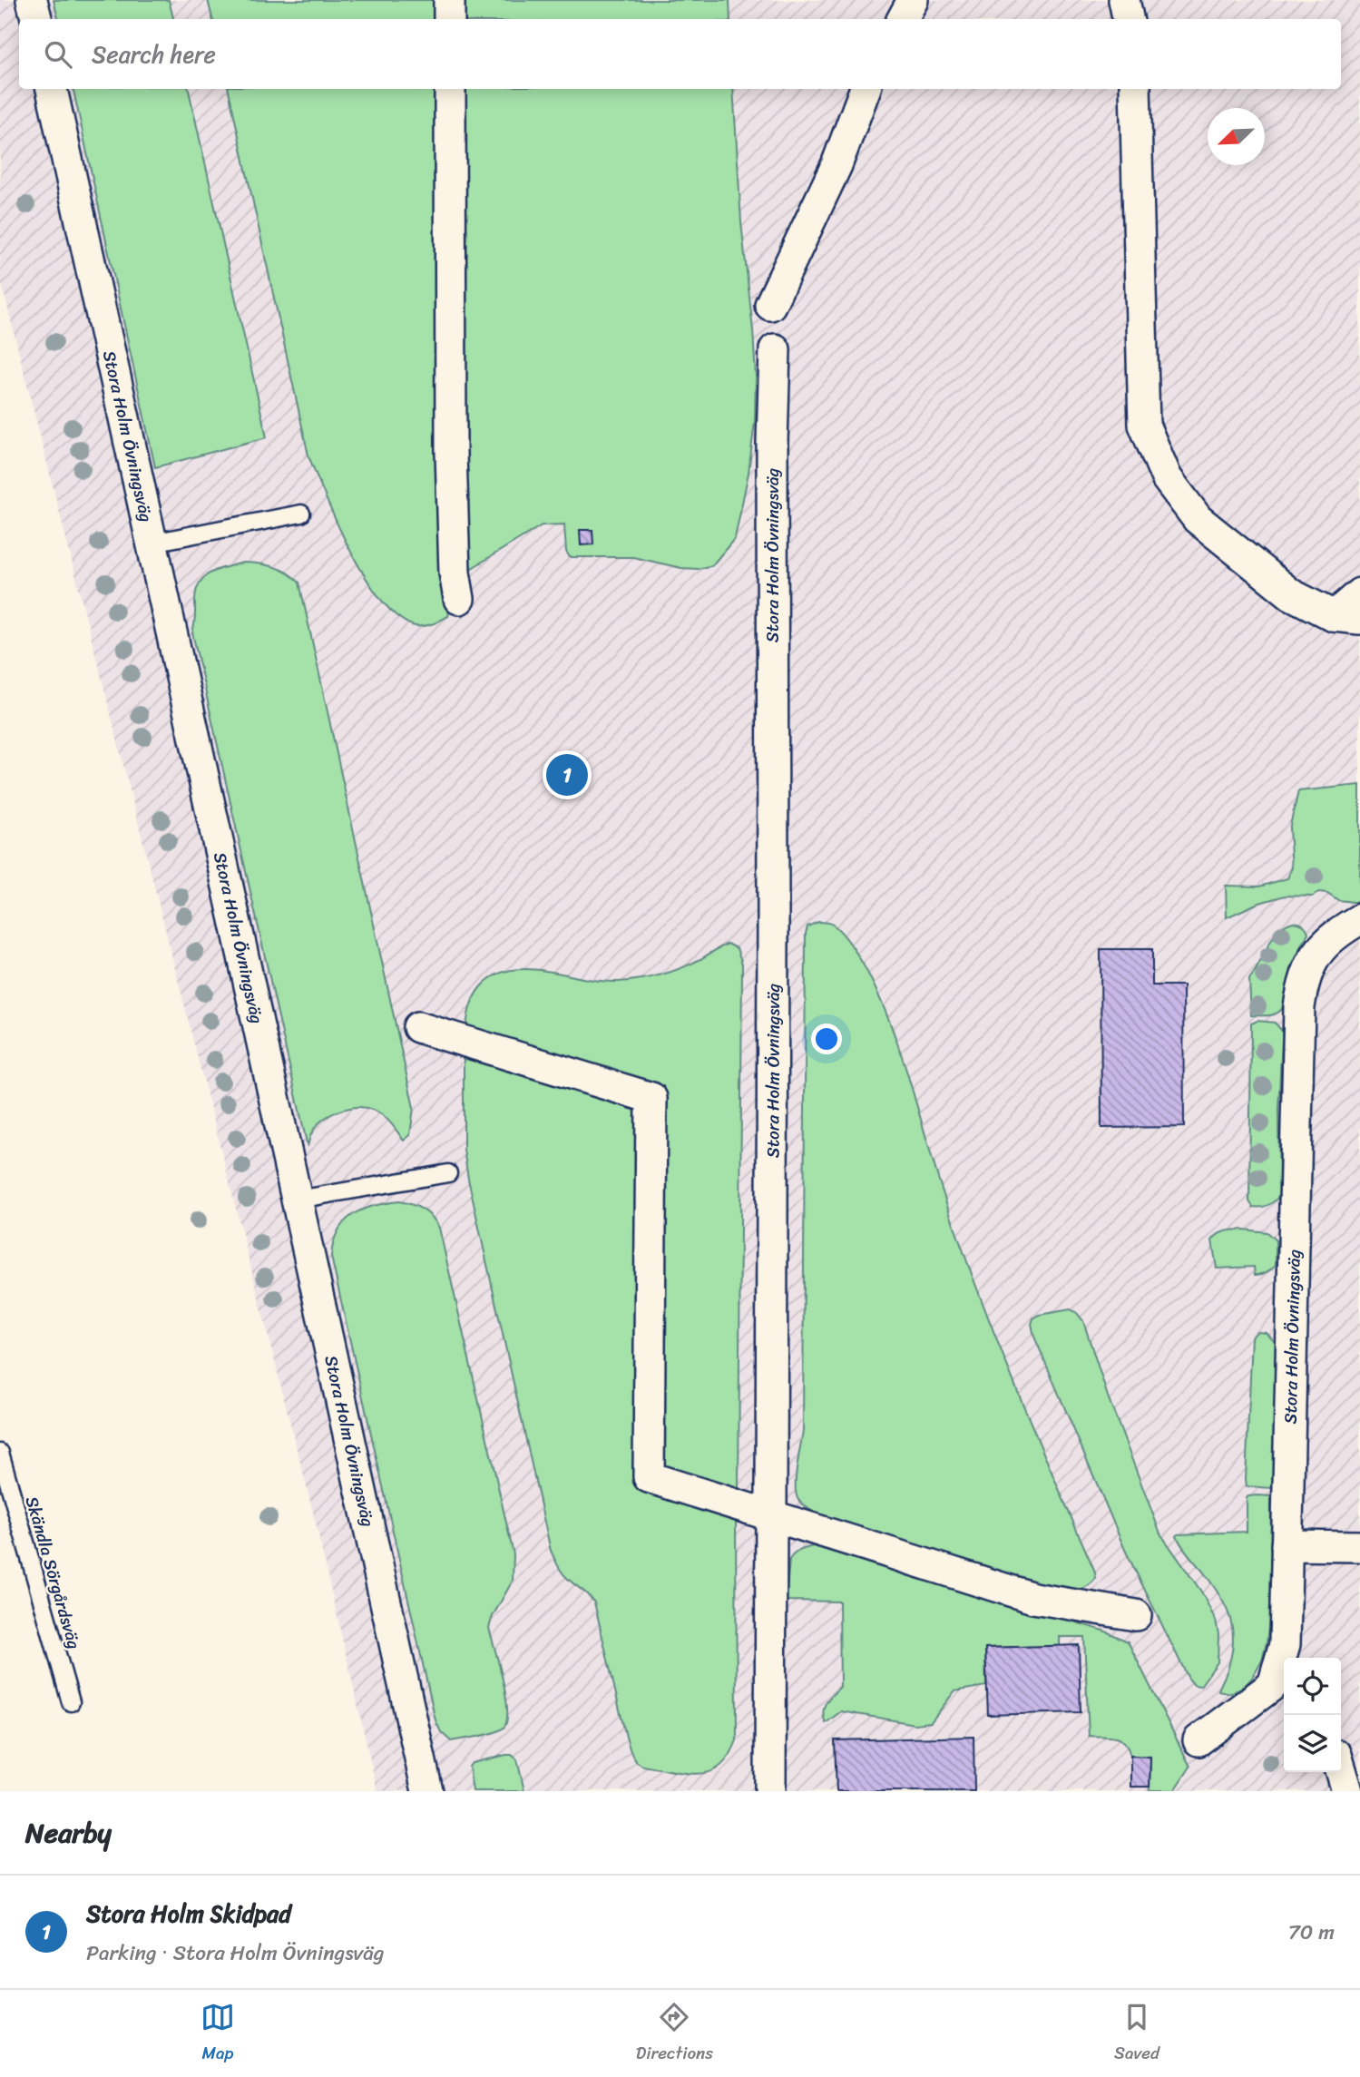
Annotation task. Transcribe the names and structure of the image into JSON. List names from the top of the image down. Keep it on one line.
{"streets":{"street":["Stora Holm Övningsväg"],"lane":["Skändla Sörgårdsväg"]},"north":"bottom left","page":{"search":"Search here","pins":"1","heading":"Nearby","list":[{"mark":"1","name":"Stora Holm Skidpad","note":"Parking · Stora Holm Övningsväg","value":"70 m"}],"nav":["Map","Directions","Saved"]}}
